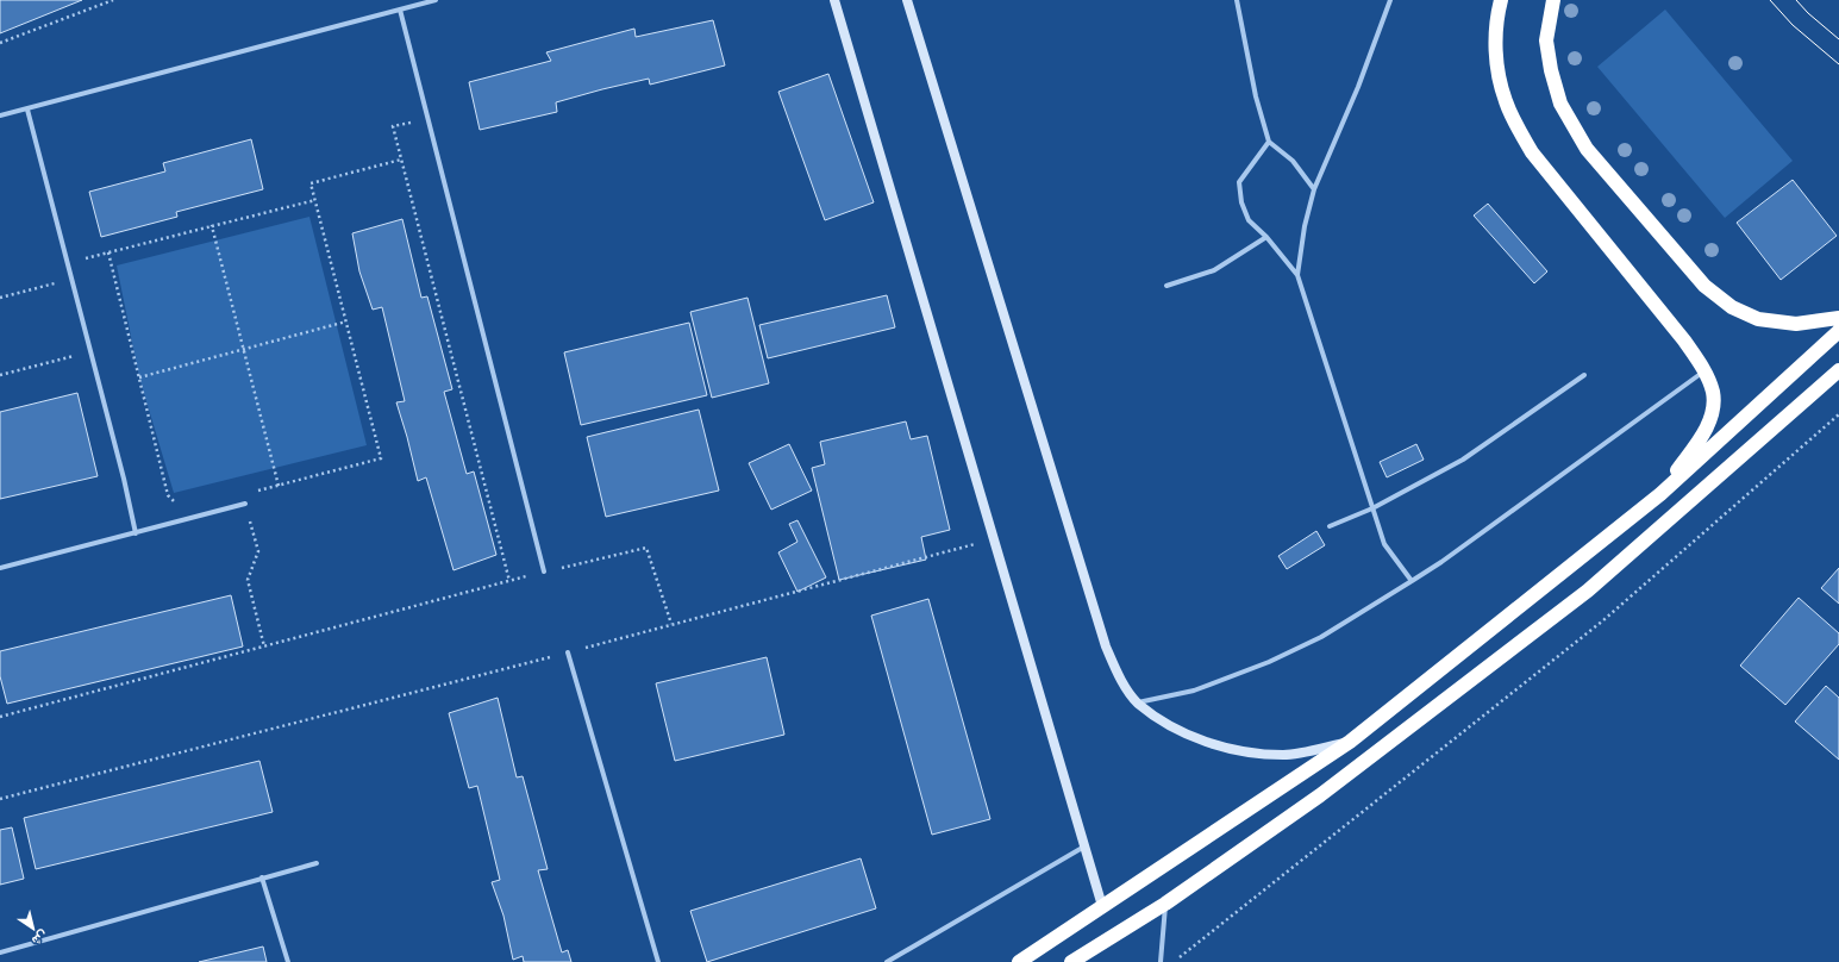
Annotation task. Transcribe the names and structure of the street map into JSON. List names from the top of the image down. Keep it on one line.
{"north":"bottom right"}
